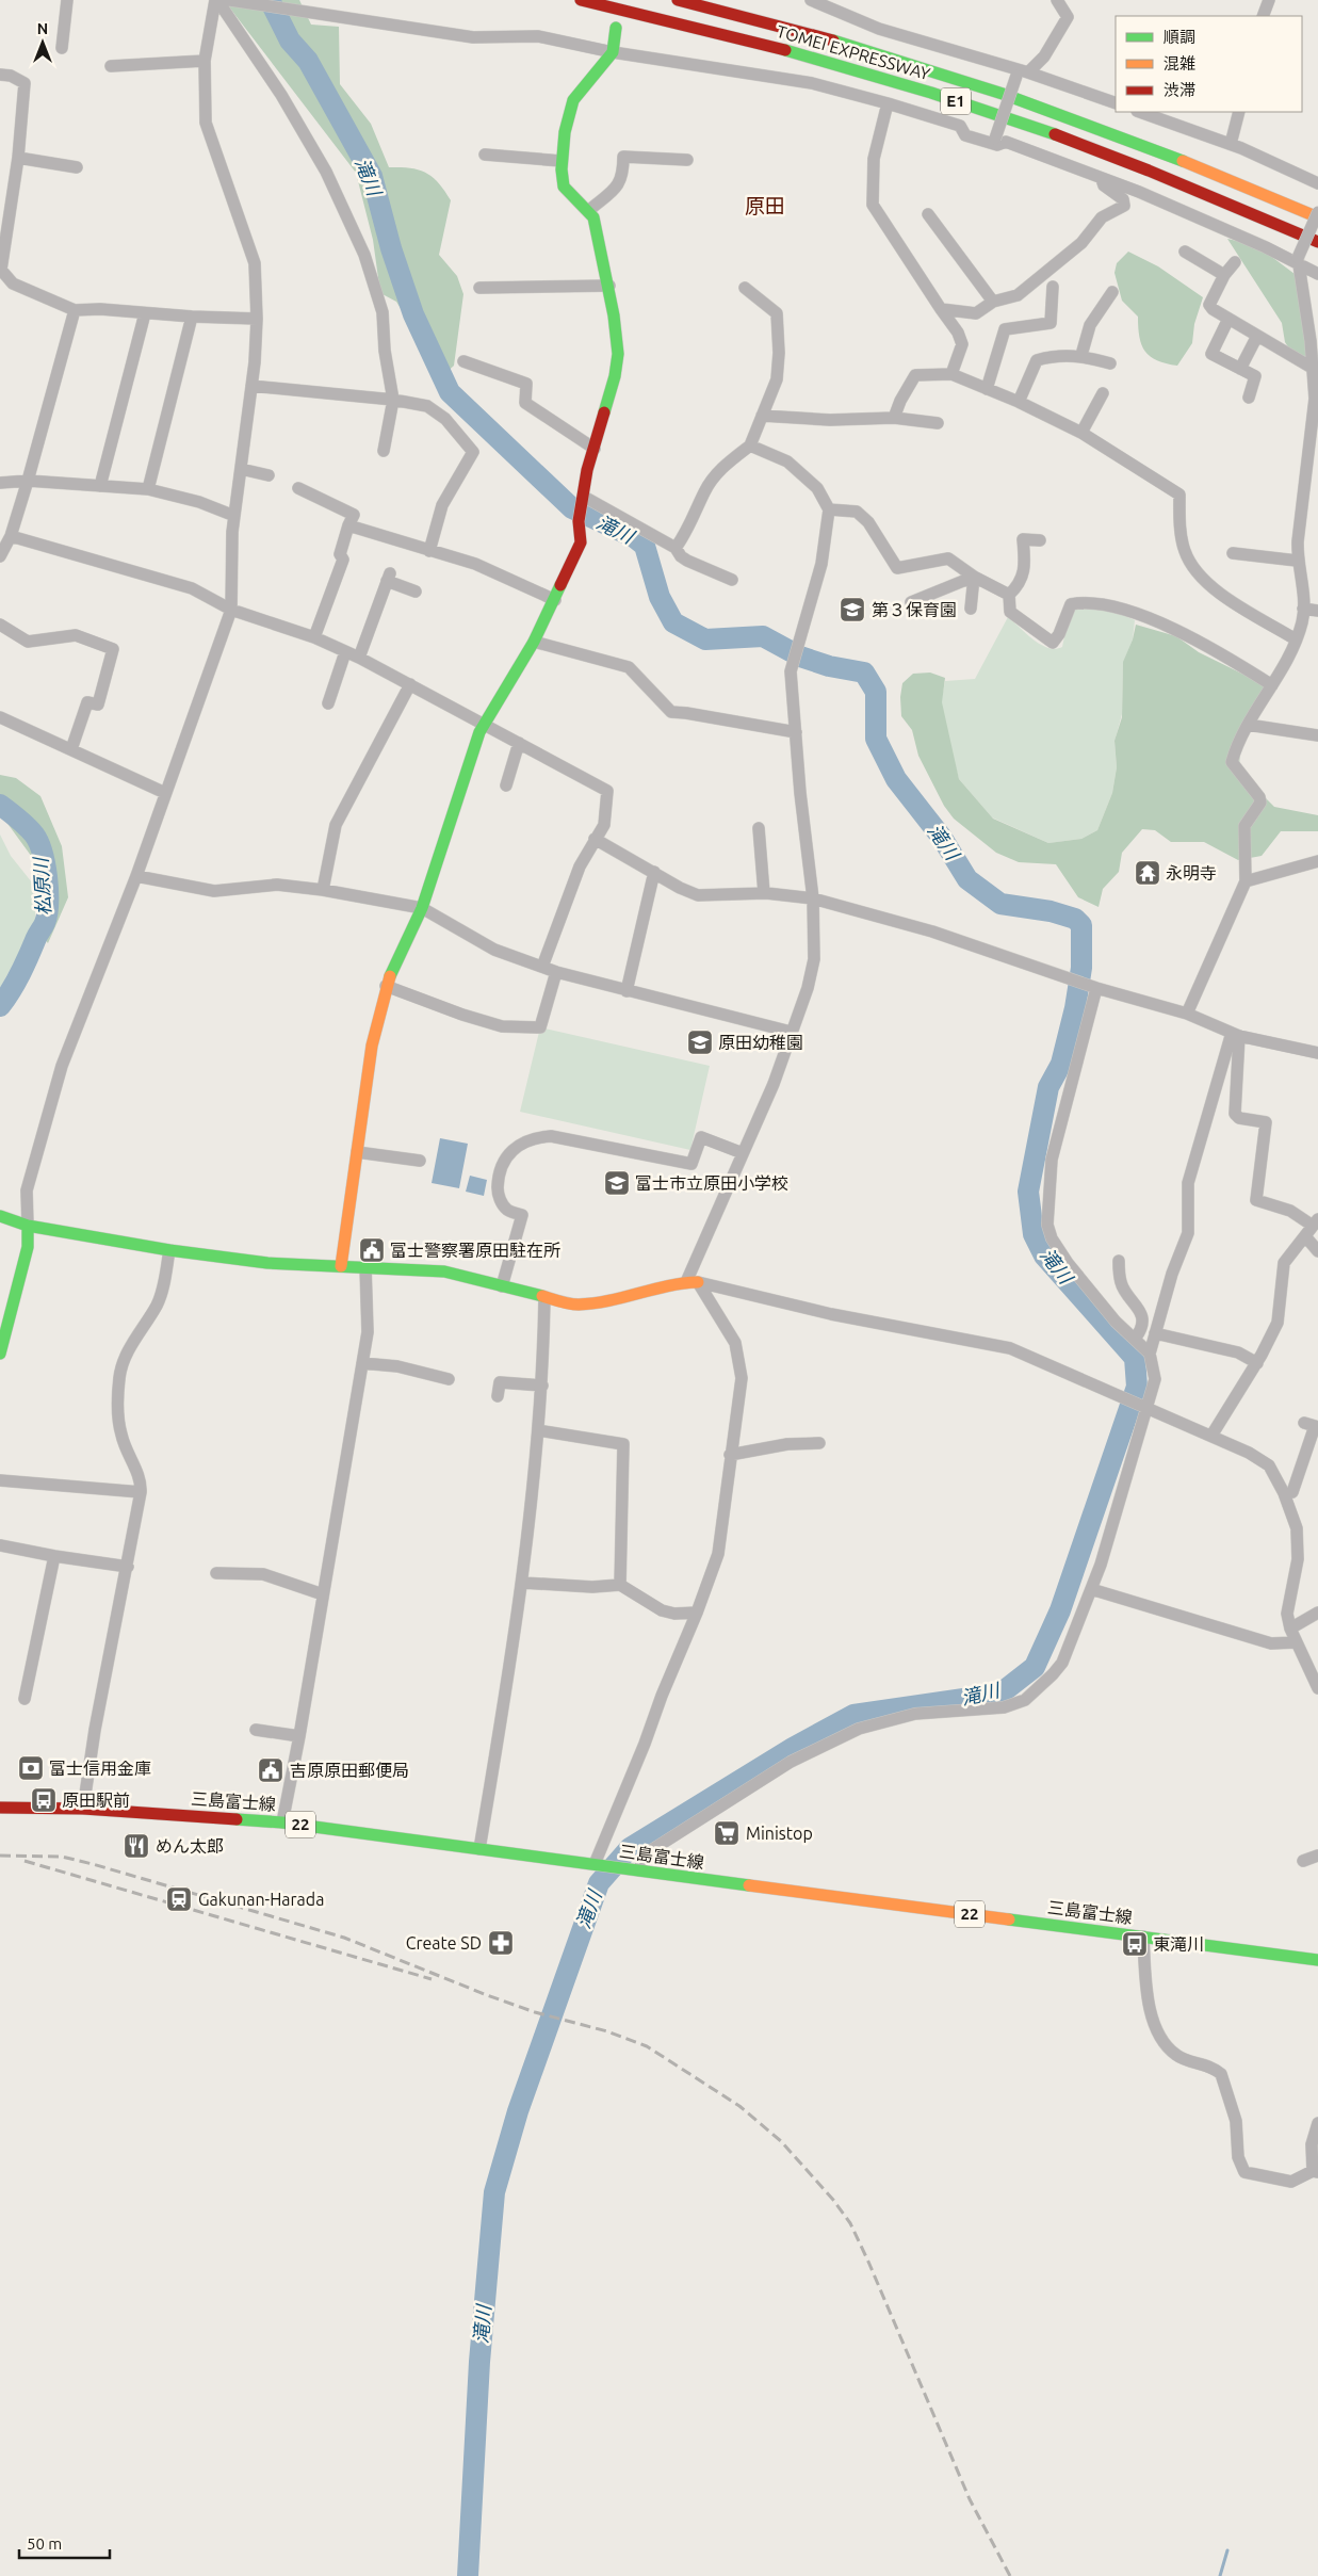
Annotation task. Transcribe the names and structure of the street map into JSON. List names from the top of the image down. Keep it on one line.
{"streets":{"main road":["TOMEI EXPRESSWAY","E1","三島富士線","22"]},"districts":["原田"],"water":["滝川","松原川"],"places":{"school or university":["第３保育園","原田幼稚園","富士市立原田小学校"],"temple":["永明寺"],"public building":["富士警察署原田駐在所","吉原原田郵便局"],"bank":["富士信用金庫"],"bus stop":["原田駅前","東滝川"],"supermarket":["Ministop"],"restaurant":["めん太郎"],"station":["Gakunan-Harada"],"pharmacy":["Create SD"]},"legend":["順調","混雑","渋滞"],"scale_bar":"50 m","north":"top"}
